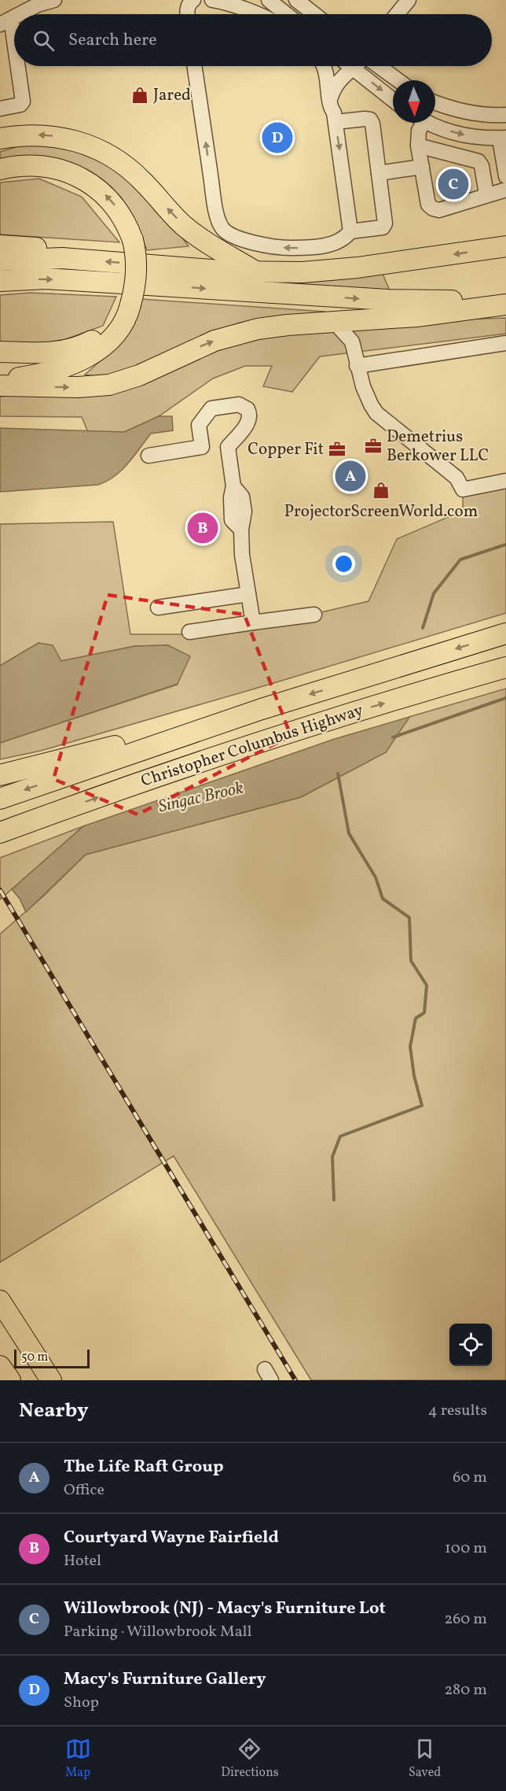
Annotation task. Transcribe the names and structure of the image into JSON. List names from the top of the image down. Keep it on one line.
{"streets":{"highway":["Christopher Columbus Highway"]},"water":["Singac Brook"],"places":{"shop":["Jared","ProjectorScreenWorld.com"],"office":["Demetrius Berkower LLC","Copper Fit"]},"scale_bar":"50 m","north":"bottom","page":{"search":"Search here","pins":["D","C","A","B"],"scale":"50 m","heading":["Nearby","4 results"],"list":[{"mark":"A","name":"The Life Raft Group","note":"Office","value":"60 m"},{"mark":"B","name":"Courtyard Wayne Fairfield","note":"Hotel","value":"100 m"},{"mark":"C","name":"Willowbrook (NJ) - Macy's Furniture Lot","note":"Parking · Willowbrook Mall","value":"260 m"},{"mark":"D","name":"Macy's Furniture Gallery","note":"Shop","value":"280 m"}],"nav":["Map","Directions","Saved"]}}
